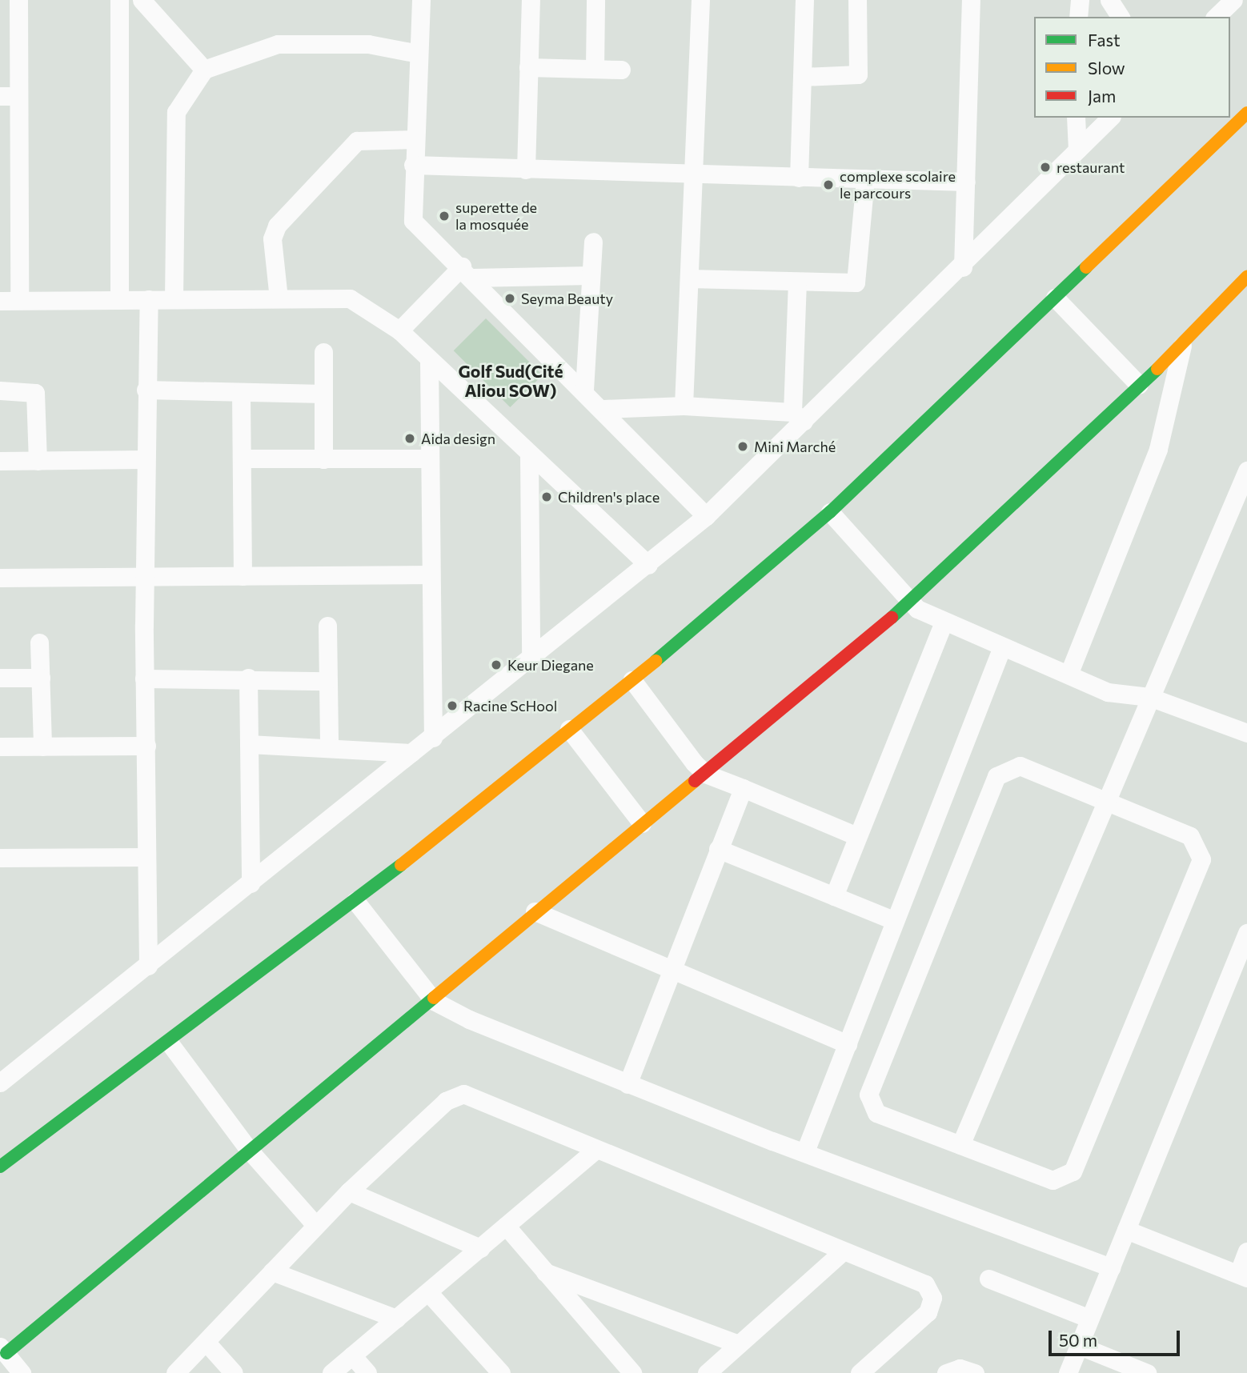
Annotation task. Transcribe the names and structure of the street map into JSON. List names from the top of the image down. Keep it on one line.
{"districts":["Golf Sud(Cité Aliou SOW)"],"places":["restaurant","complexe scolaire le parcours","superette de la mosquée","Seyma Beauty","Aida design","Mini Marché","Children's place","Keur Diegane","Racine ScHool"],"legend":["Fast","Slow","Jam"],"scale_bar":"50 m"}
